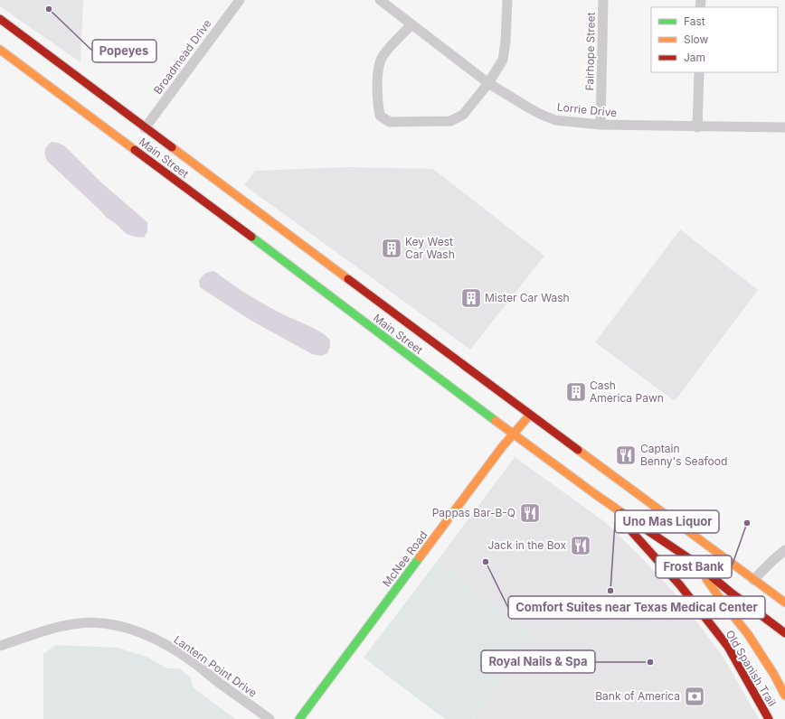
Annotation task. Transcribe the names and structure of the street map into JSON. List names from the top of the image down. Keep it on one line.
{"streets":{"main road":["Main Street","McNee Road","Old Spanish Trail"],"street":["Fairhope Street","Broadmead Drive","Lorrie Drive","Lantern Point Drive"]},"crossings":[["Fairhope Street","Lorrie Drive"],["Broadmead Drive","Main Street"],["Main Street","McNee Road"],["Main Street","Old Spanish Trail"]],"places":{"other":["Popeyes","Frost Bank","Comfort Suites near Texas Medical Center","Uno Mas Liquor","Royal Nails & Spa"],"building":["Key West Car Wash","Mister Car Wash","Cash America Pawn"],"restaurant":["Captain Benny's Seafood","Pappas Bar-B-Q","Jack in the Box"],"bank":["Bank of America"]},"legend":["Fast","Slow","Jam"]}
